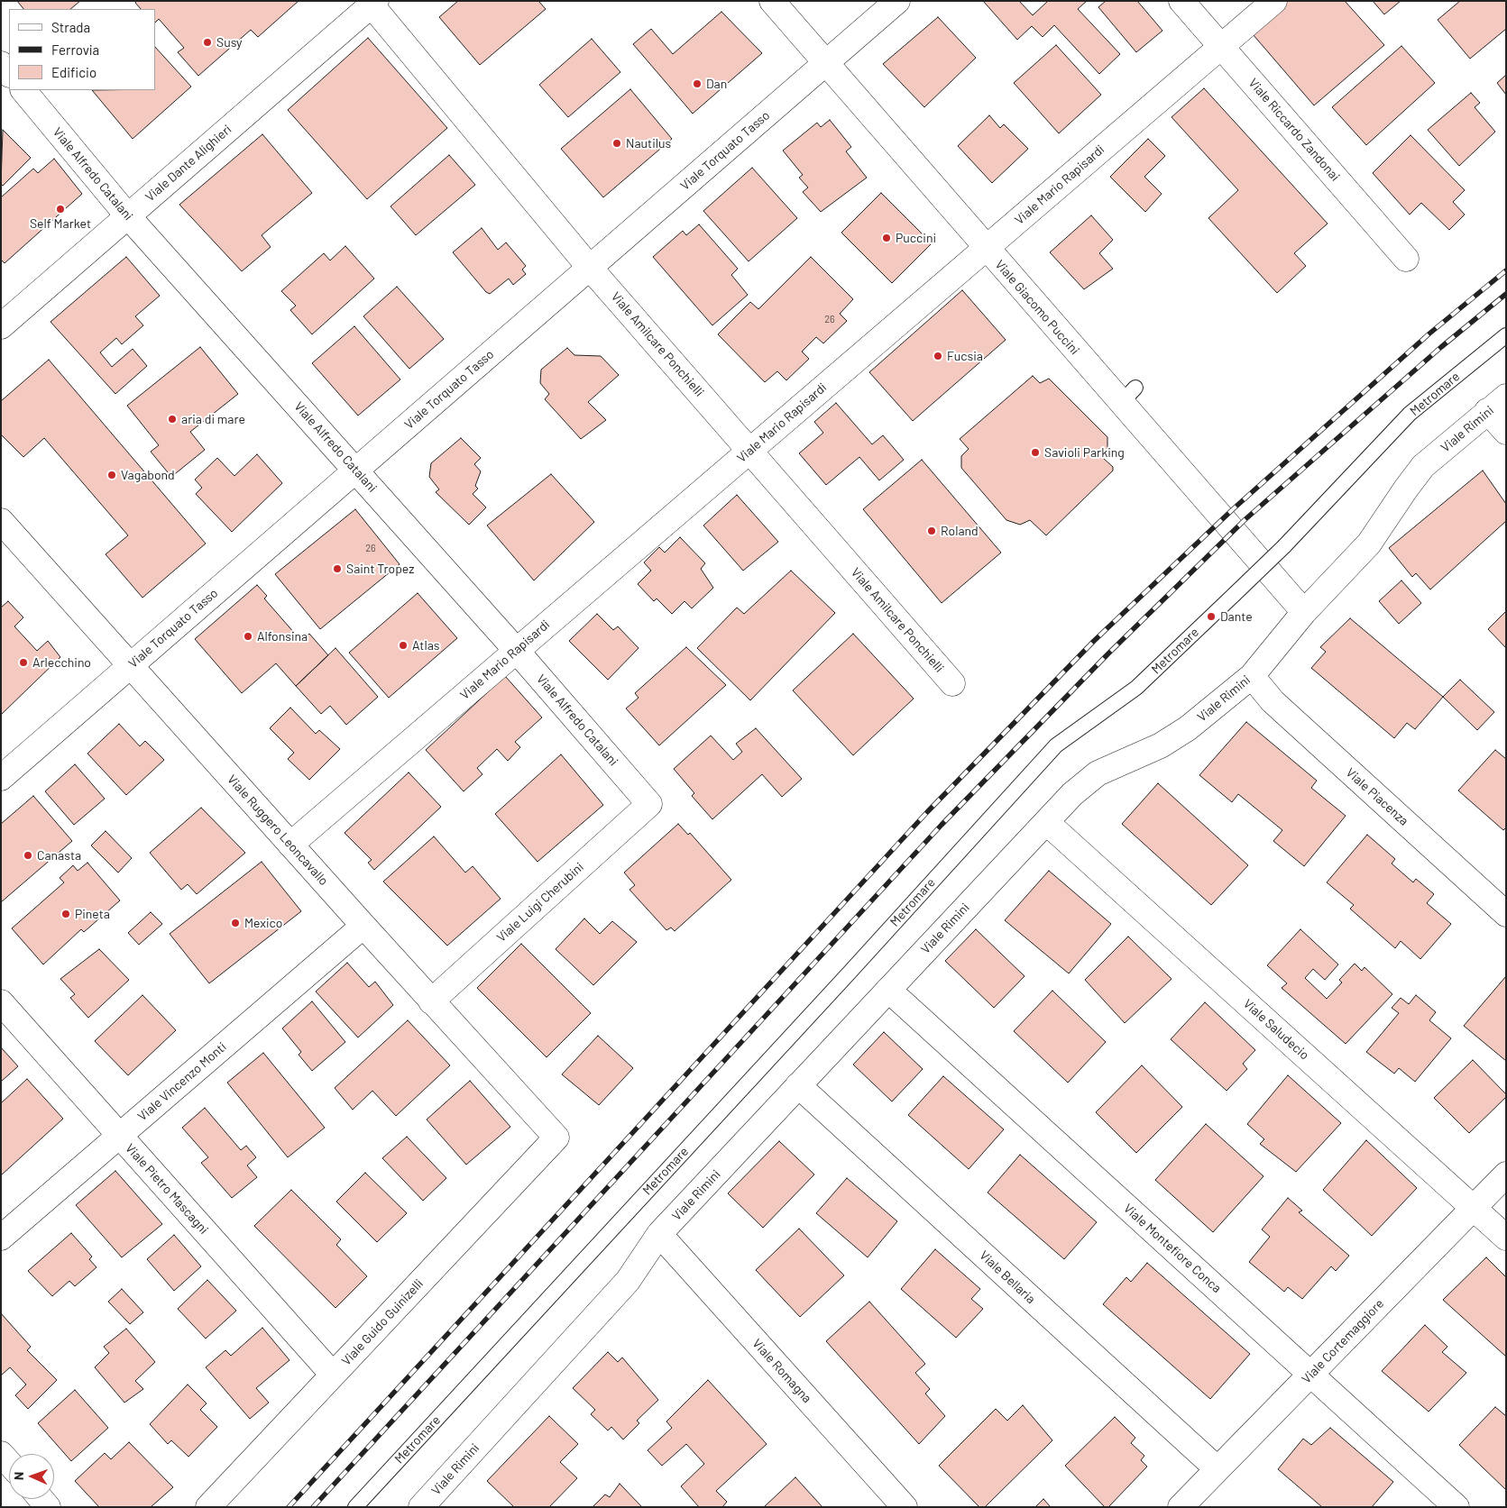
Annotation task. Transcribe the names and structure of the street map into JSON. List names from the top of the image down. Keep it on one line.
{"streets":{"street":["Viale Riccardo Zandonai","Viale Torquato Tasso","Viale Dante Alighieri","Viale Alfredo Catalani","Viale Mario Rapisardi","Viale Giacomo Puccini","Viale Amilcare Ponchielli","Viale Rimini","Viale Piacenza","Viale Ruggero Leoncavallo","Viale Luigi Cherubini","Viale Saludecio","Viale Vincenzo Monti","Viale Pietro Mascagni","Viale Montefiore Conca","Viale Bellaria","Viale Guido Guinizelli","Viale Cortemaggiore","Viale Romagna"],"lane":["Metromare"]},"crossings":[["Viale Riccardo Zandonai","Viale Mario Rapisardi"],["Viale Torquato Tasso","Viale Alfredo Catalani"],["Viale Torquato Tasso","Viale Giacomo Puccini"],["Viale Torquato Tasso","Viale Amilcare Ponchielli"],["Viale Torquato Tasso","Viale Ruggero Leoncavallo"],["Viale Dante Alighieri","Viale Alfredo Catalani"],["Viale Dante Alighieri","Viale Amilcare Ponchielli"],["Viale Alfredo Catalani","Viale Mario Rapisardi"],["Viale Alfredo Catalani","Viale Luigi Cherubini"],["Viale Mario Rapisardi","Viale Giacomo Puccini"],["Viale Mario Rapisardi","Viale Amilcare Ponchielli"],["Viale Mario Rapisardi","Viale Ruggero Leoncavallo"],["Viale Giacomo Puccini","Viale Rimini"],["Viale Rimini","Viale Piacenza"],["Viale Rimini","Viale Saludecio"],["Viale Rimini","Viale Montefiore Conca"],["Viale Rimini","Viale Bellaria"],["Viale Rimini","Viale Romagna"],["Viale Ruggero Leoncavallo","Viale Luigi Cherubini"],["Viale Ruggero Leoncavallo","Viale Vincenzo Monti"],["Viale Ruggero Leoncavallo","Viale Guido Guinizelli"],["Viale Saludecio","Viale Cortemaggiore"],["Viale Vincenzo Monti","Viale Pietro Mascagni"],["Viale Pietro Mascagni","Viale Guido Guinizelli"],["Viale Montefiore Conca","Viale Cortemaggiore"],["Viale Bellaria","Viale Cortemaggiore"]],"places":["Susy","Dan","Nautilus","Self Market","Puccini","Fucsia","aria di mare","Savioli Parking","Vagabond","Roland","Saint Tropez","Dante","Alfonsina","Atlas","Arlecchino","Canasta","Pineta","Mexico"],"house_numbers":["26","26"],"legend":["Strada","Ferrovia","Edificio"],"north":"left"}
